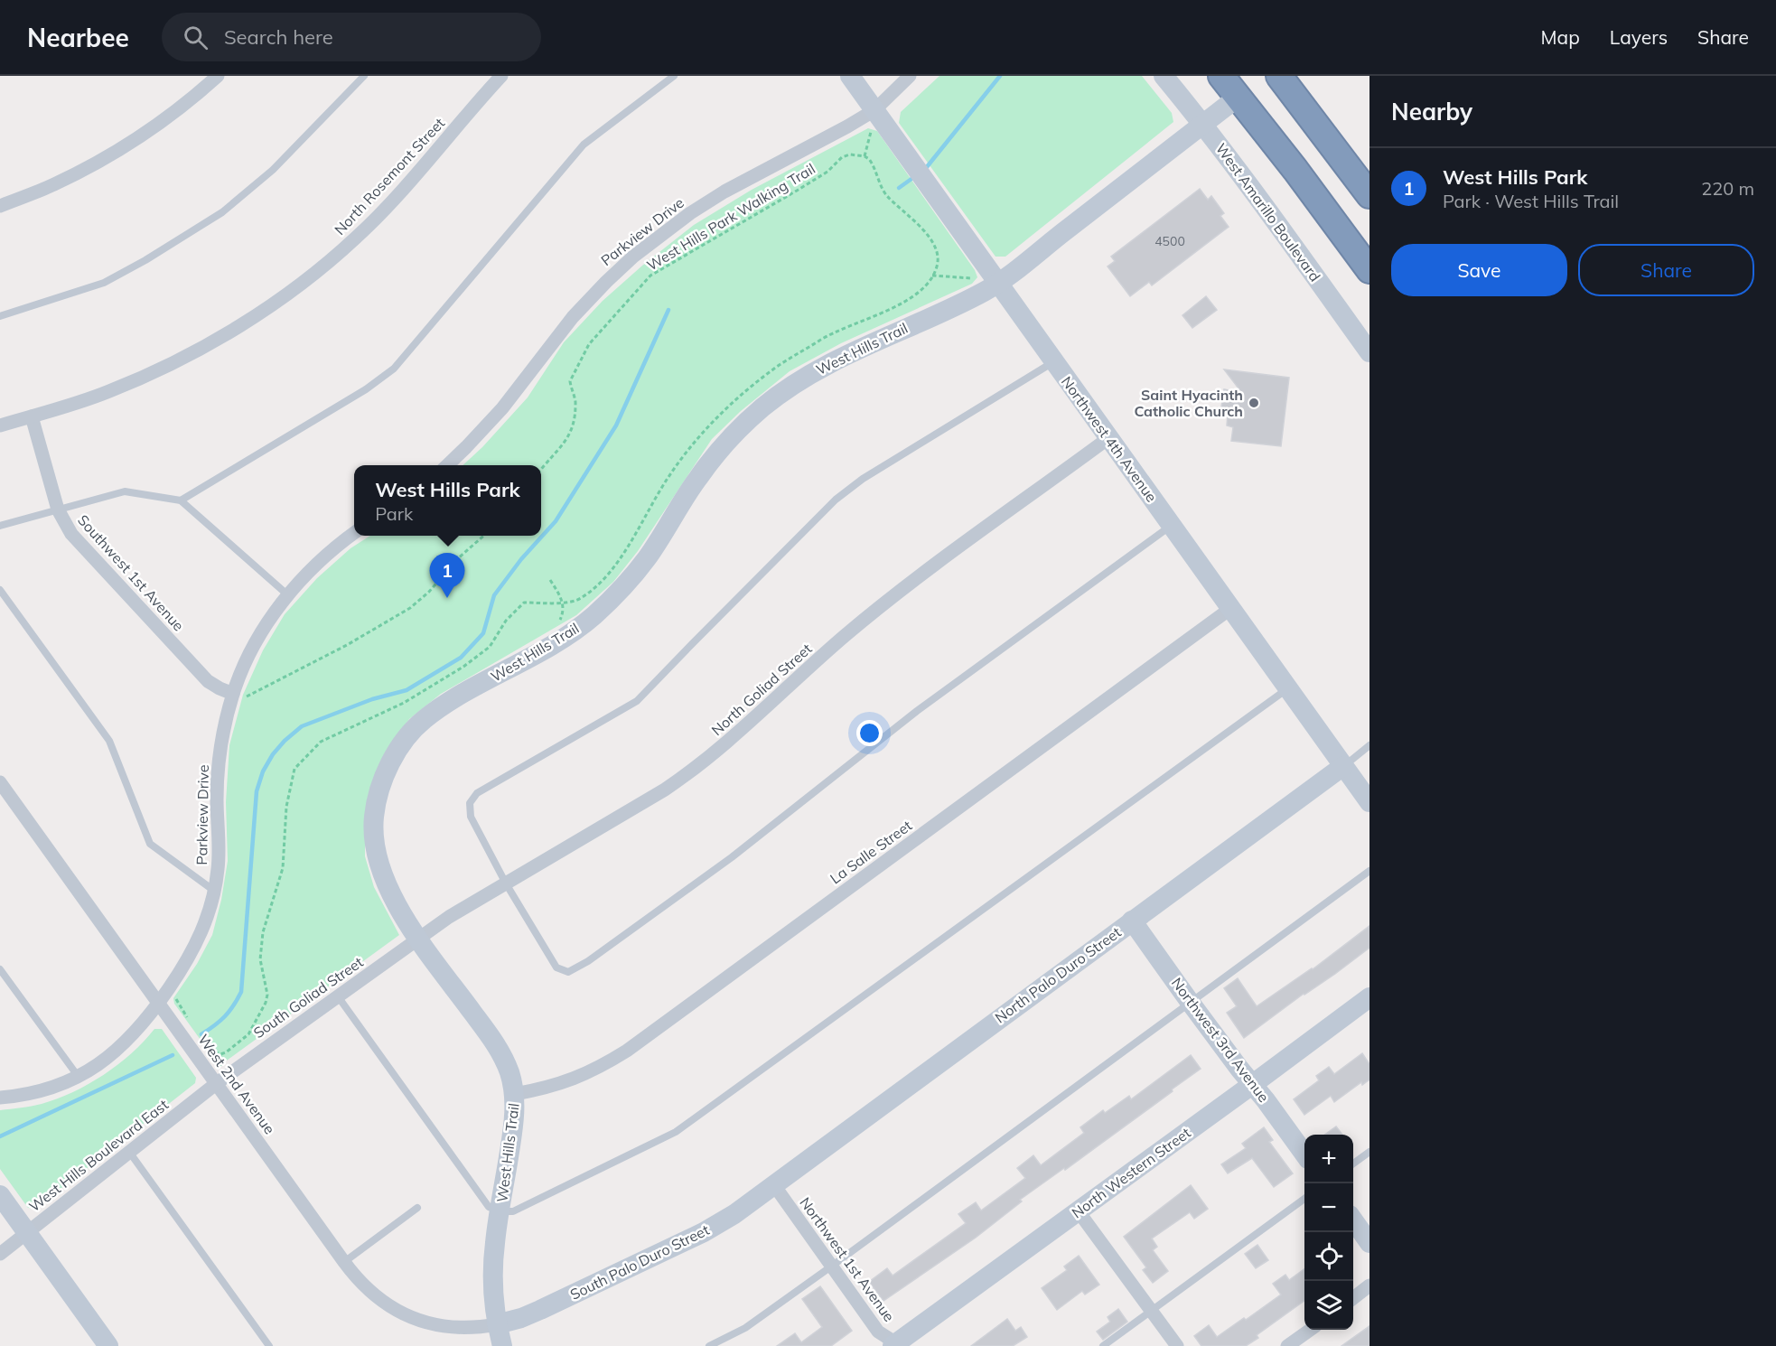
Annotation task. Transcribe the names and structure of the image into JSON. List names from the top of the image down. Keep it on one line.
{"streets":{"street":["North Rosemont Street","West Amarillo Boulevard","Parkview Drive","West Hills Trail","Northwest 4th Avenue","Southwest 1st Avenue","North Goliad Street","La Salle Street","North Palo Duro Street","South Goliad Street","Northwest 3rd Avenue","West 2nd Avenue","West Hills Boulevard East","North Western Street","Northwest 1st Avenue","South Palo Duro Street"],"path":["West Hills Park Walking Trail"]},"crossings":[["North Rosemont Street","Southwest 1st Avenue"],["West Amarillo Boulevard","West Hills Trail"],["Parkview Drive","Northwest 4th Avenue"],["Parkview Drive","Southwest 1st Avenue"],["Parkview Drive","West 2nd Avenue"],["West Hills Trail","Northwest 4th Avenue"],["West Hills Trail","North Goliad Street"],["West Hills Trail","La Salle Street"],["West Hills Trail","South Goliad Street"],["West Hills Trail","West 2nd Avenue"],["West Hills Trail","South Palo Duro Street"],["Northwest 4th Avenue","North Goliad Street"],["Northwest 4th Avenue","La Salle Street"],["Northwest 4th Avenue","North Palo Duro Street"],["North Goliad Street","South Goliad Street"],["North Palo Duro Street","Northwest 3rd Avenue"],["North Palo Duro Street","Northwest 1st Avenue"],["North Palo Duro Street","South Palo Duro Street"],["South Goliad Street","West 2nd Avenue"],["South Goliad Street","West Hills Boulevard East"],["Northwest 3rd Avenue","North Western Street"],["West 2nd Avenue","West Hills Boulevard East"],["West 2nd Avenue","South Palo Duro Street"],["North Western Street","Northwest 1st Avenue"],["Northwest 1st Avenue","South Palo Duro Street"]],"places":["Saint Hyacinth Catholic Church"],"house_numbers":["4500"],"page":{"header":"Nearbee","search":"Search here","nav":["Map","Layers","Share"],"heading":"Nearby","list":[{"mark":"1","name":"West Hills Park","note":"Park · West Hills Trail","value":"220 m"}],"buttons":["Save","Share"],"popup":["West Hills Park","Park"],"pins":"1","map_buttons":["+","−"]}}
